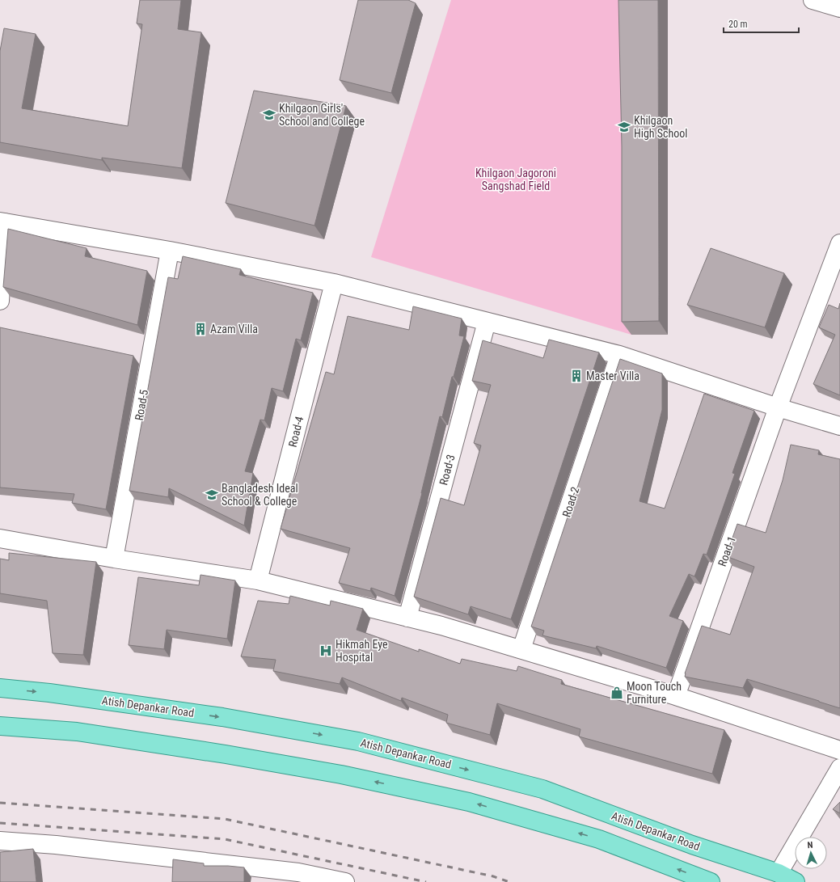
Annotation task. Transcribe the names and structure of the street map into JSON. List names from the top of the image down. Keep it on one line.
{"streets":{"main road":["Atish Depankar Road"],"street":["Road-5","Road-4","Road-3","Road-2","Road-1"]},"parks":["Khilgaon Jagoroni Sangshad Field"],"places":{"school or university":["Khilgaon Girls' School and College","Khilgaon High School","Bangladesh Ideal School & College"],"building":["Azam Villa","Master Villa"],"hospital":["Hikmah Eye Hospital"],"shop":["Moon Touch Furniture"]},"scale_bar":"20 m","north":"top"}
